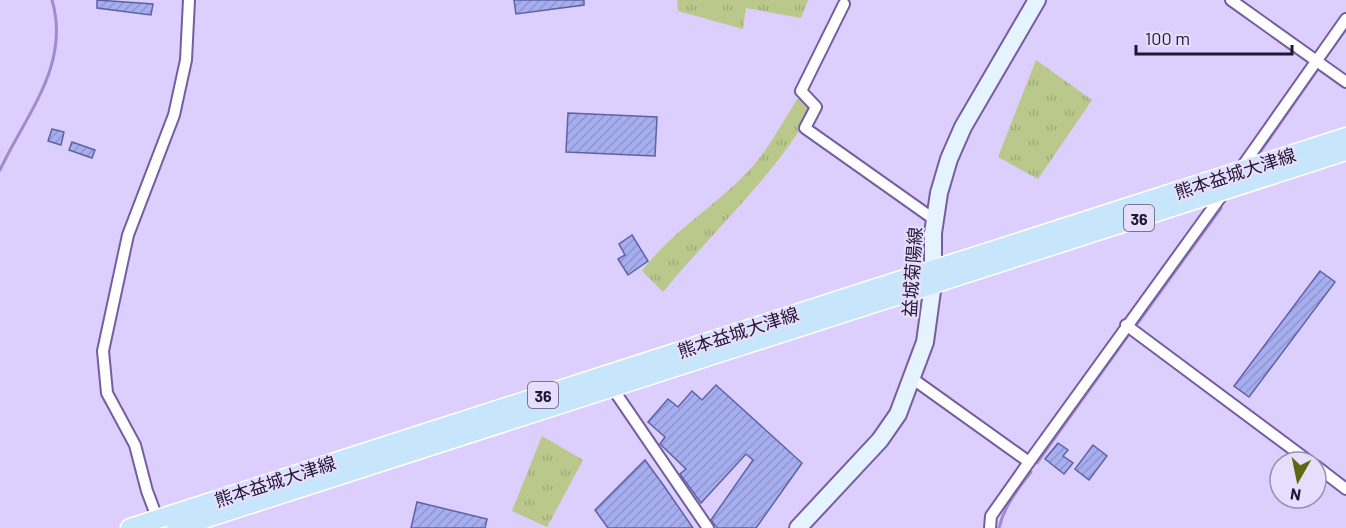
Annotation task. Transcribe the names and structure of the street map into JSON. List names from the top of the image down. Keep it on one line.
{"streets":{"main road":["熊本益城大津線","36","益城菊陽線"]},"crossings":[["熊本益城大津線","益城菊陽線"]],"scale_bar":"100 m","north":"bottom"}
